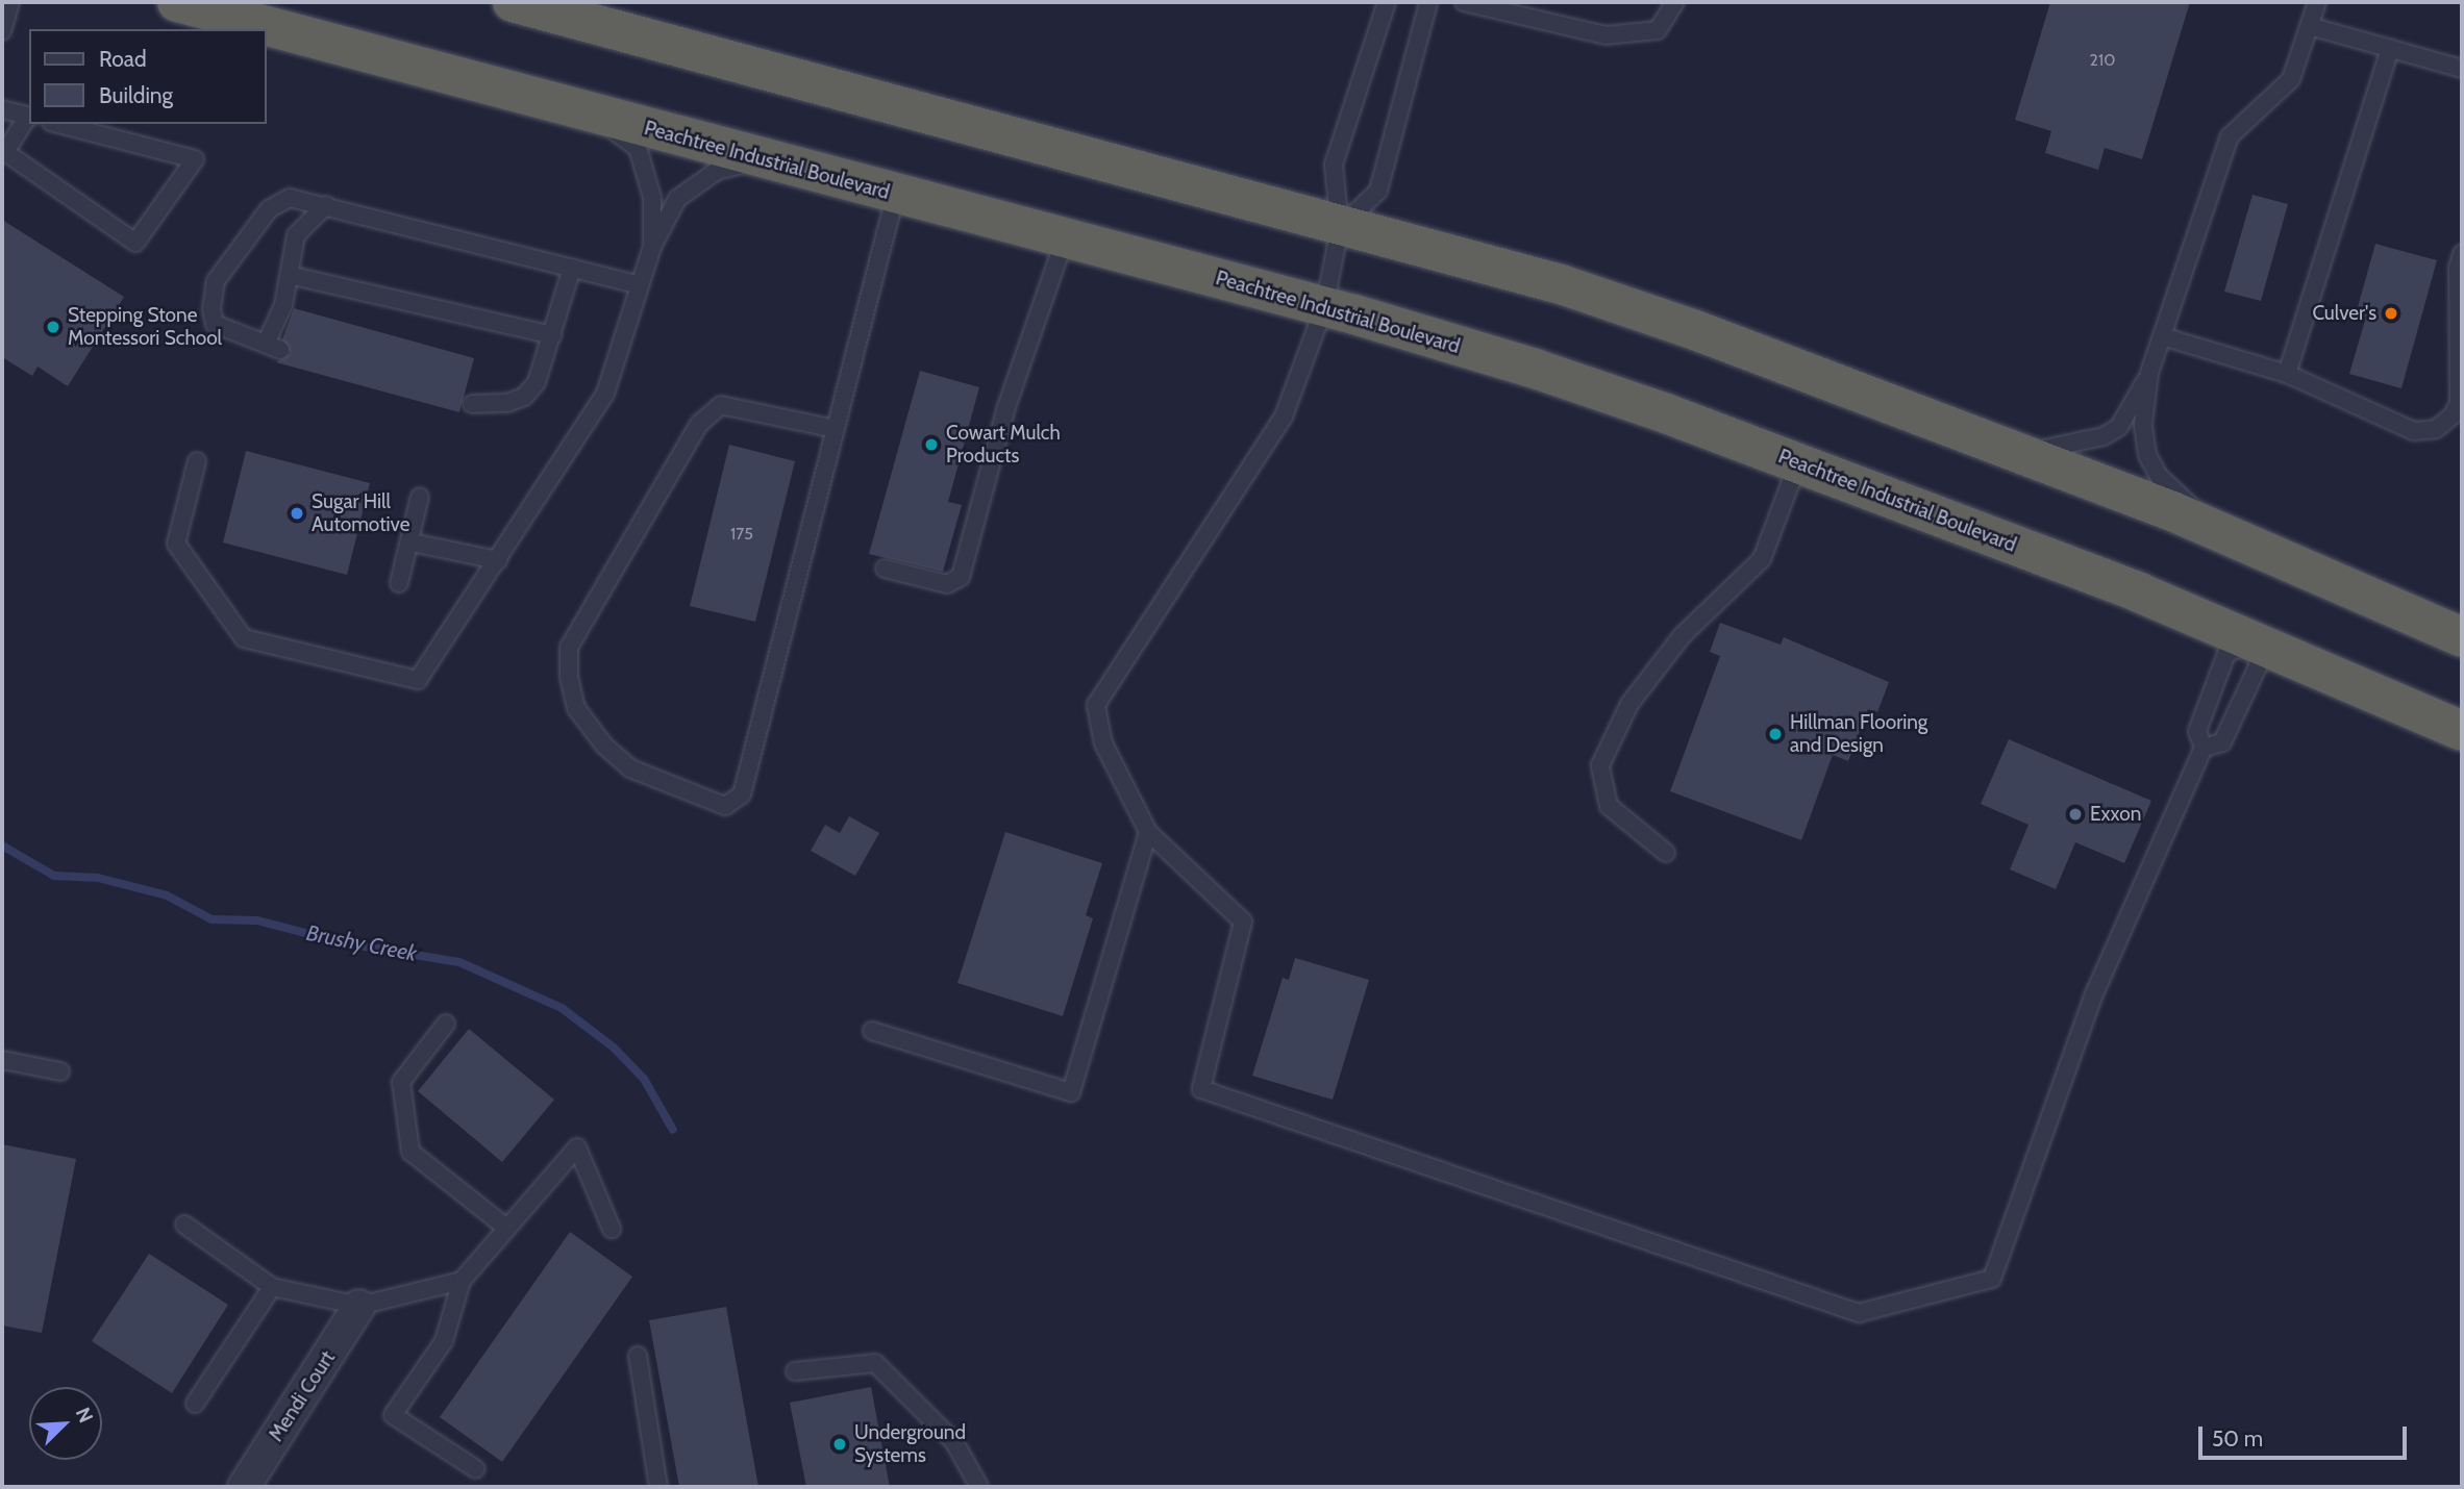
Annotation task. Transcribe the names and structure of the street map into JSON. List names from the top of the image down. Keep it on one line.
{"streets":{"highway":["Peachtree Industrial Boulevard"],"street":["Mendi Court"]},"water":["Brushy Creek"],"places":["Culver's","Stepping Stone Montessori School","Cowart Mulch Products","Sugar Hill Automotive","Hillman Flooring and Design","Exxon","Underground Systems"],"house_numbers":["210","175"],"legend":["Road","Building"],"scale_bar":"50 m","north":"top right"}
